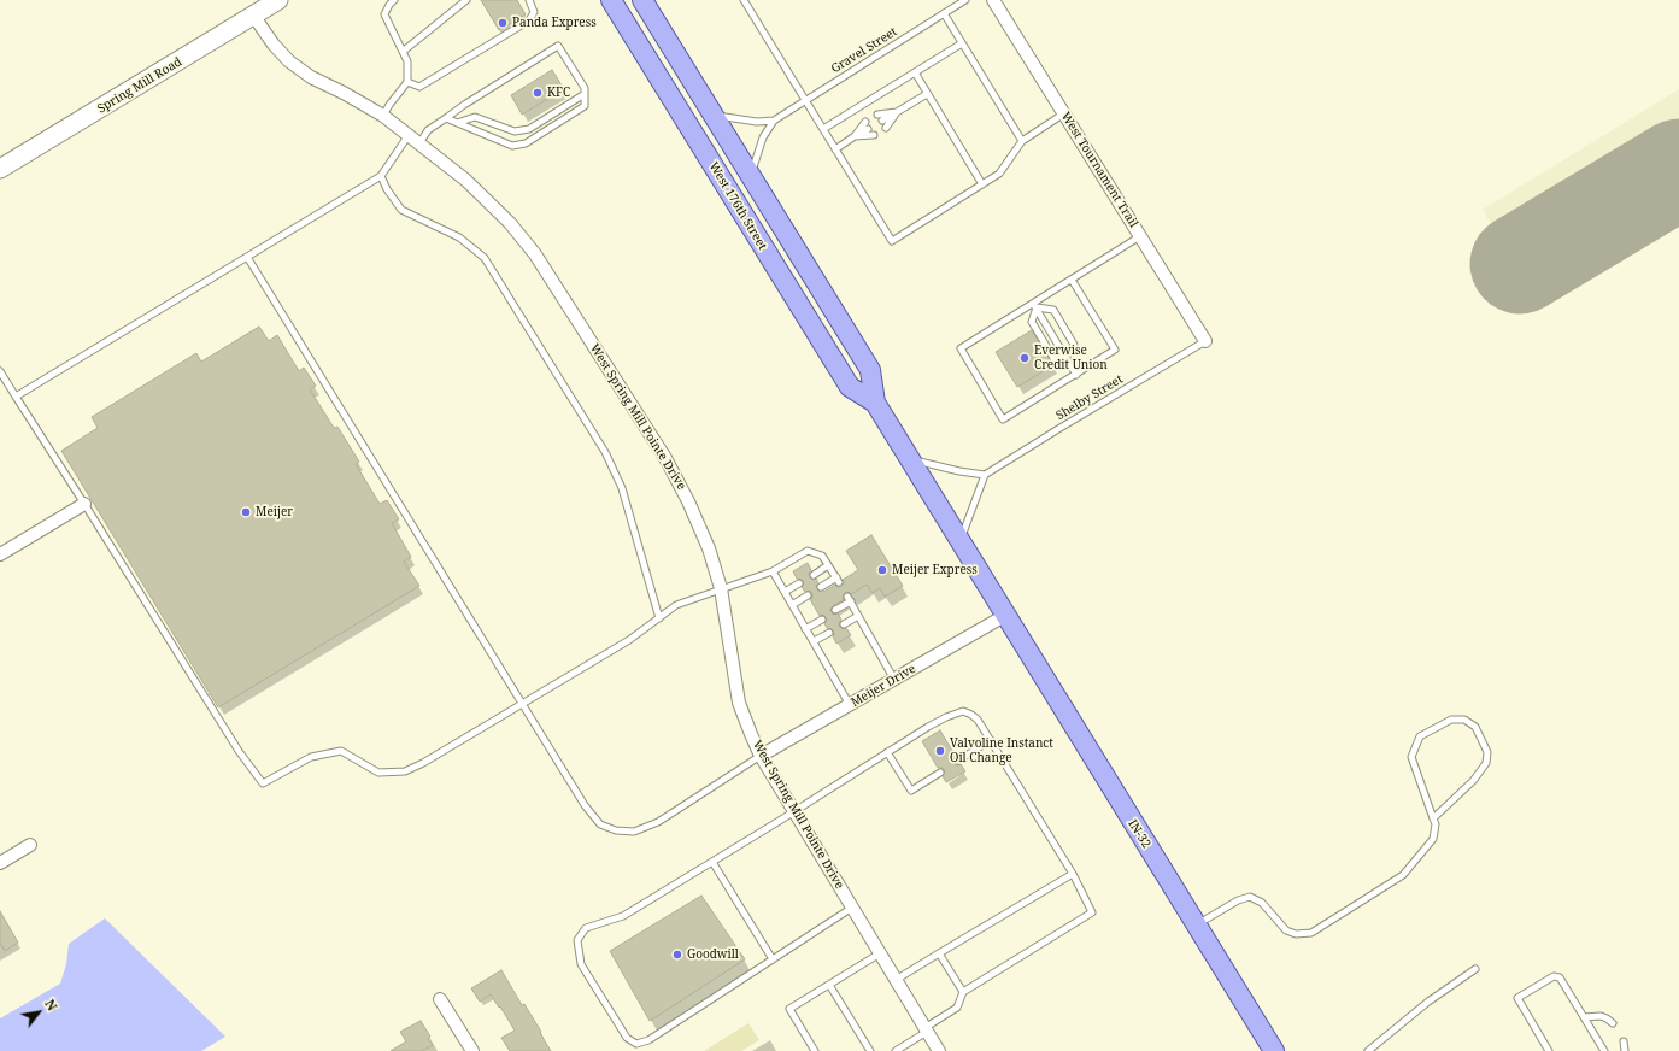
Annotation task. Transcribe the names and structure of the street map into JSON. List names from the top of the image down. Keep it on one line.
{"streets":{"main road":["West 176th Street","IN-32"],"street":["Spring Mill Road","West Tournament Trail","West Spring Mill Pointe Drive","Meijer Drive"],"lane":["Gravel Street","Shelby Street"]},"crossings":[["Spring Mill Road","West Spring Mill Pointe Drive"],["West Tournament Trail","Shelby Street"],["West 176th Street","Meijer Drive"],["West 176th Street","IN-32"],["West Spring Mill Pointe Drive","Meijer Drive"],["Meijer Drive","IN-32"]],"places":["Panda Express","KFC","Everwise Credit Union","Meijer","Meijer Express","Valvoline Instanct Oil Change","Goodwill"],"north":"top right"}
